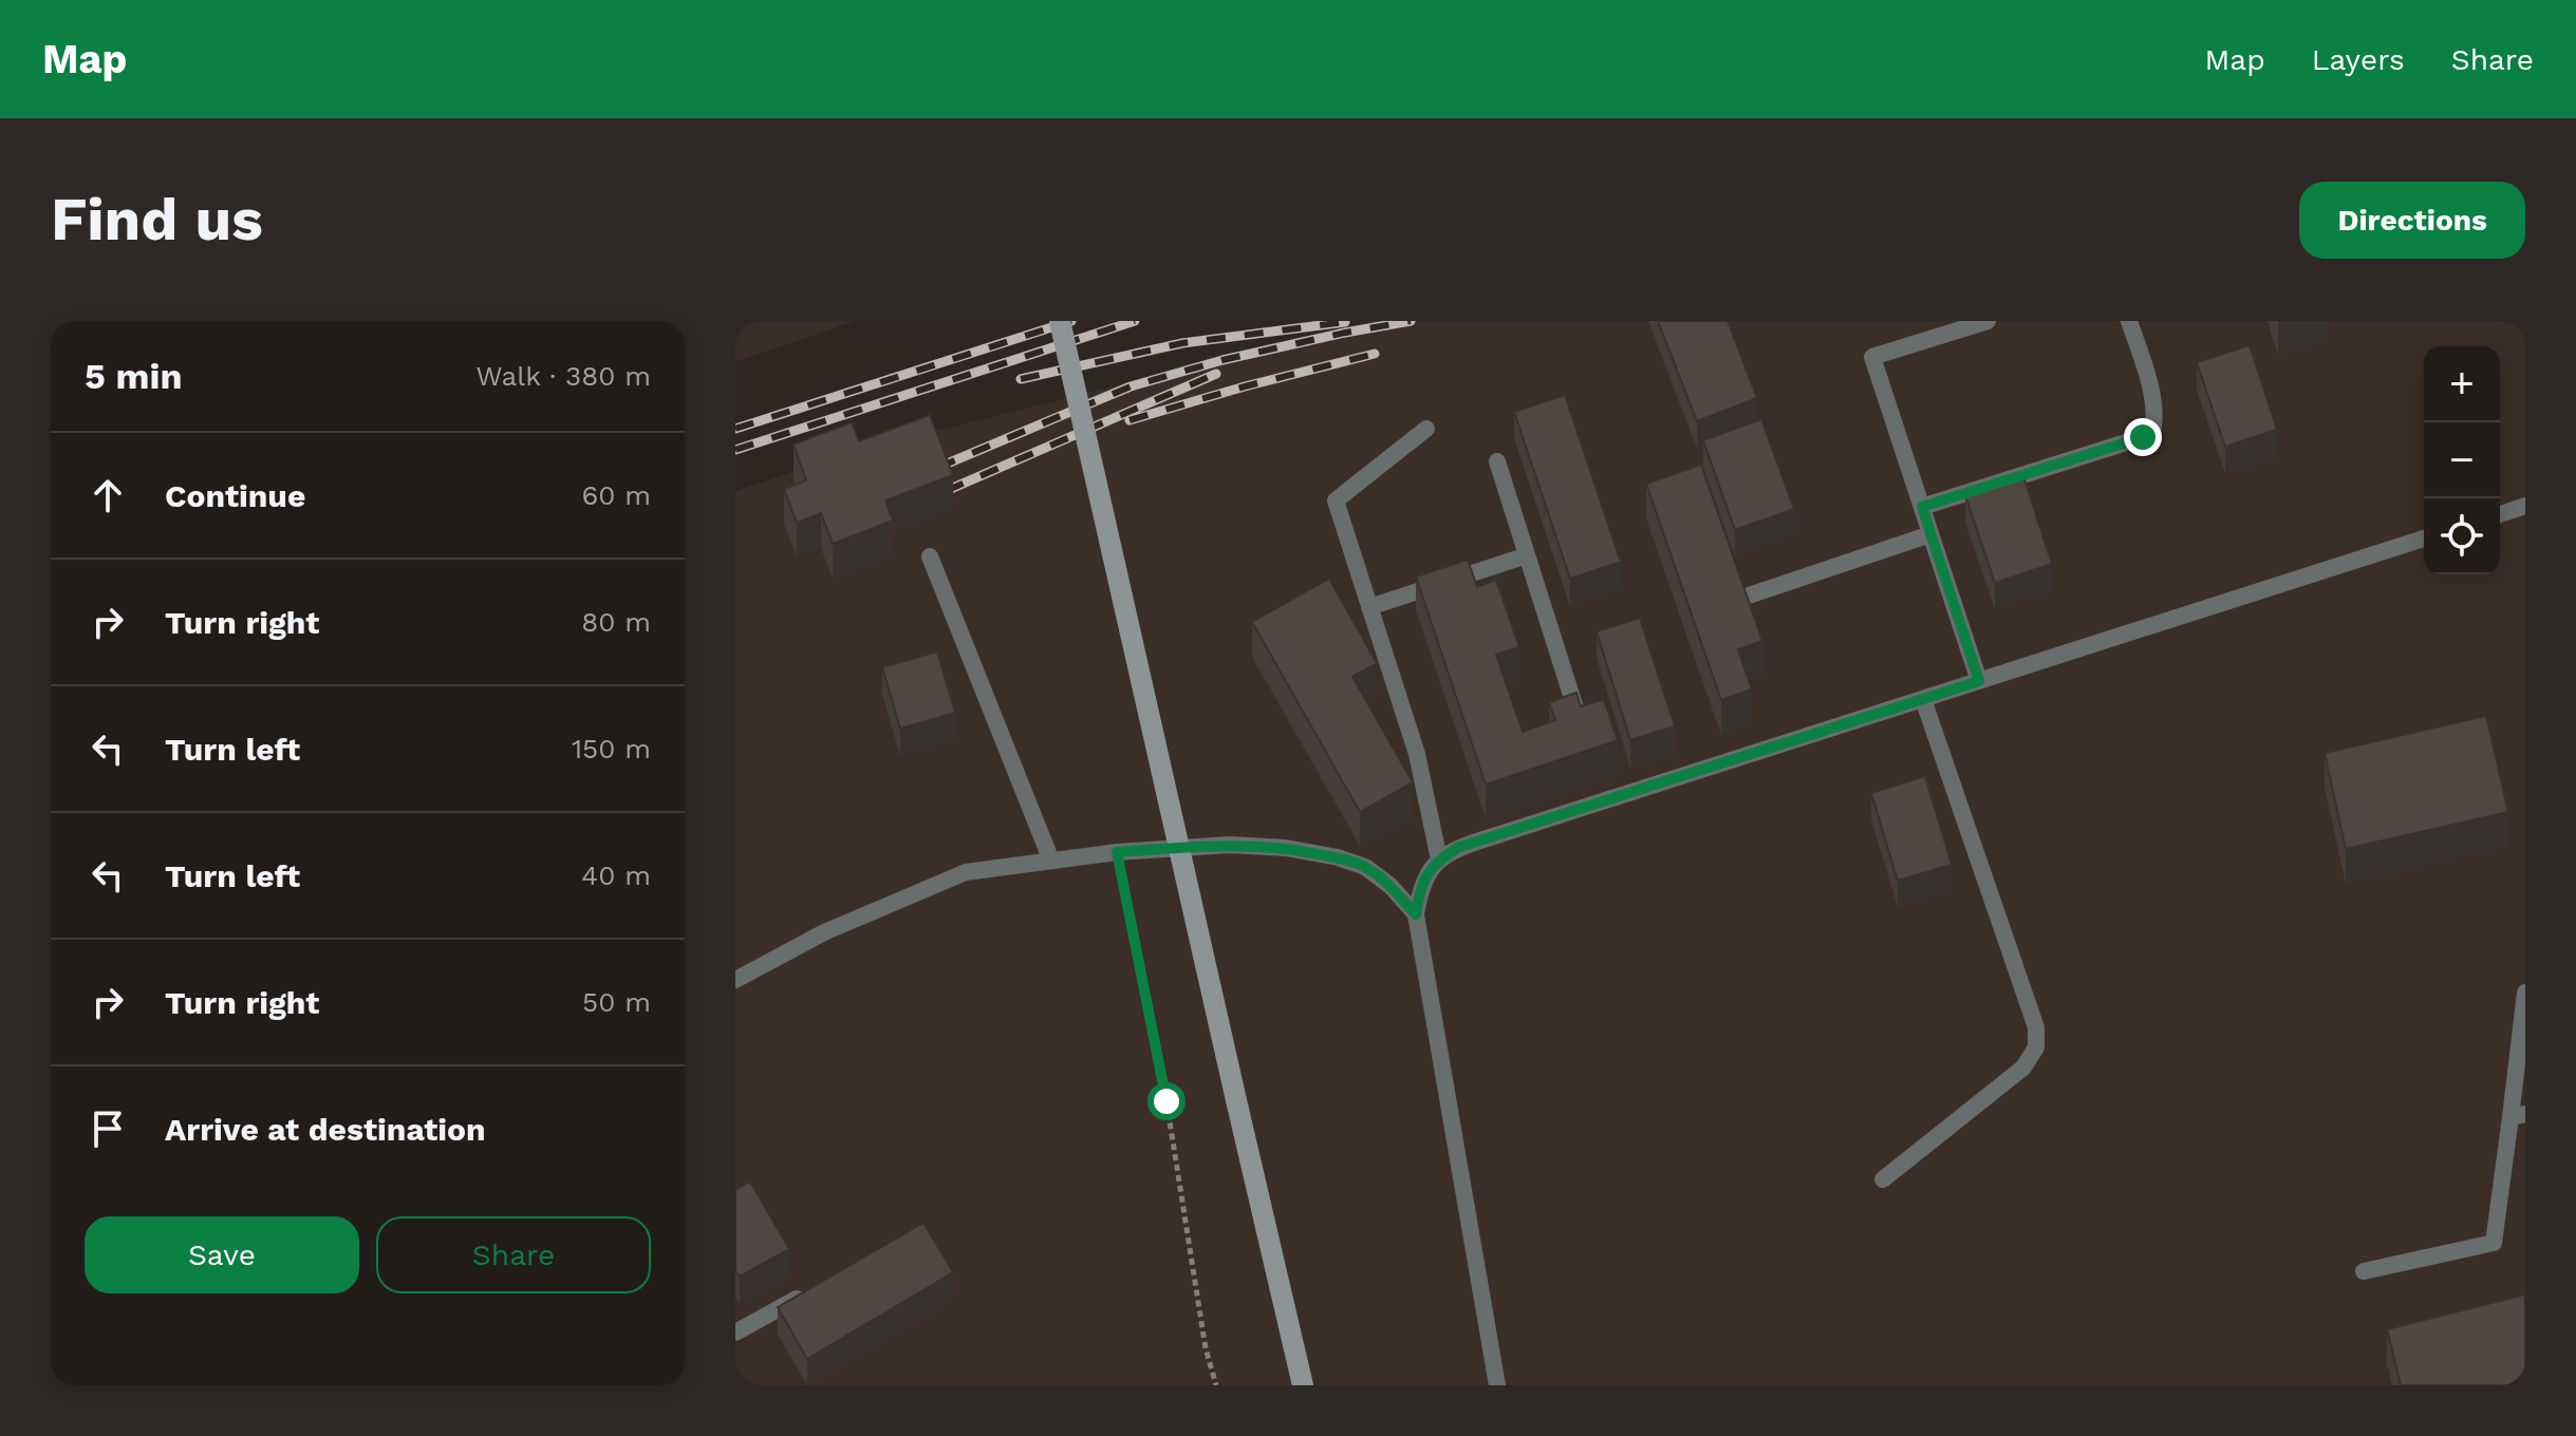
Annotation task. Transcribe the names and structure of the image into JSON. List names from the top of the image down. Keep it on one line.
{"page":{"header":"Map","nav":["Map","Layers","Share"],"buttons":["Directions",["Save","Share"]],"title":"Find us","heading":["5 min","Walk · 380 m"],"map_buttons":["+","−"],"list":[["Continue","60 m"],["Turn right","80 m"],["Turn left","150 m"],["Turn left","40 m"],["Turn right","50 m"],"Arrive at destination"]}}
